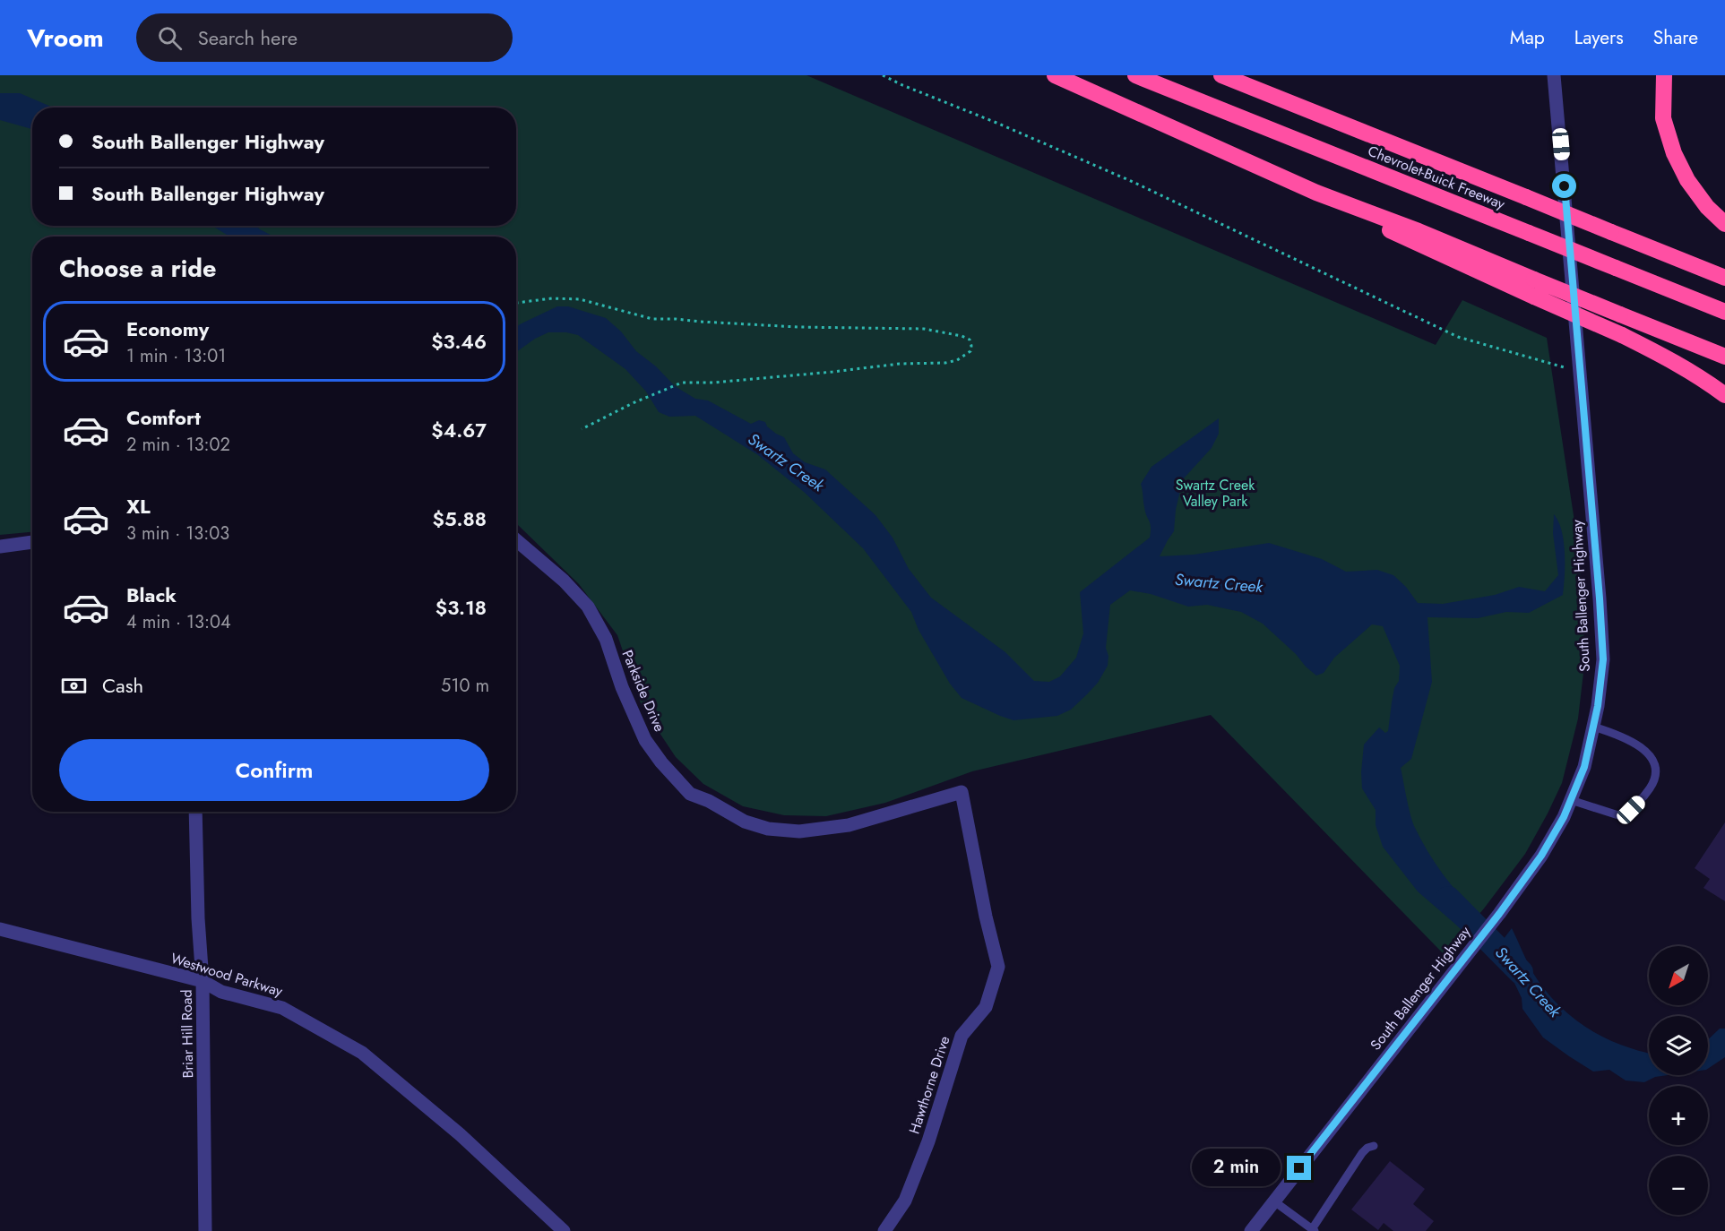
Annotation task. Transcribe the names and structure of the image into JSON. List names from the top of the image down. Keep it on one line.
{"streets":{"highway":["Chevrolet-Buick Freeway"],"street":["South Ballenger Highway","Parkside Drive","Westwood Parkway","Briar Hill Road","Hawthorne Drive"]},"crossings":[["Parkside Drive","Hawthorne Drive"],["Westwood Parkway","Briar Hill Road"]],"water":["Swartz Creek"],"parks":["Swartz Creek Valley Park"],"north":"bottom left","page":{"header":"Vroom","search":"Search here","nav":["Map","Layers","Share"],"banner":["South Ballenger Highway","South Ballenger Highway"],"heading":"Choose a ride","list":[{"name":"Economy","note":"1 min · 13:01","value":"$3.46"},{"name":"Comfort","note":"2 min · 13:02","value":"$4.67"},{"name":"XL","note":"3 min · 13:03","value":"$5.88"},{"name":"Black","note":"4 min · 13:04","value":"$3.18"}],"pay":["Cash","510 m"],"buttons":"Confirm","map_buttons":["+","−"],"bubble":"2 min"}}
